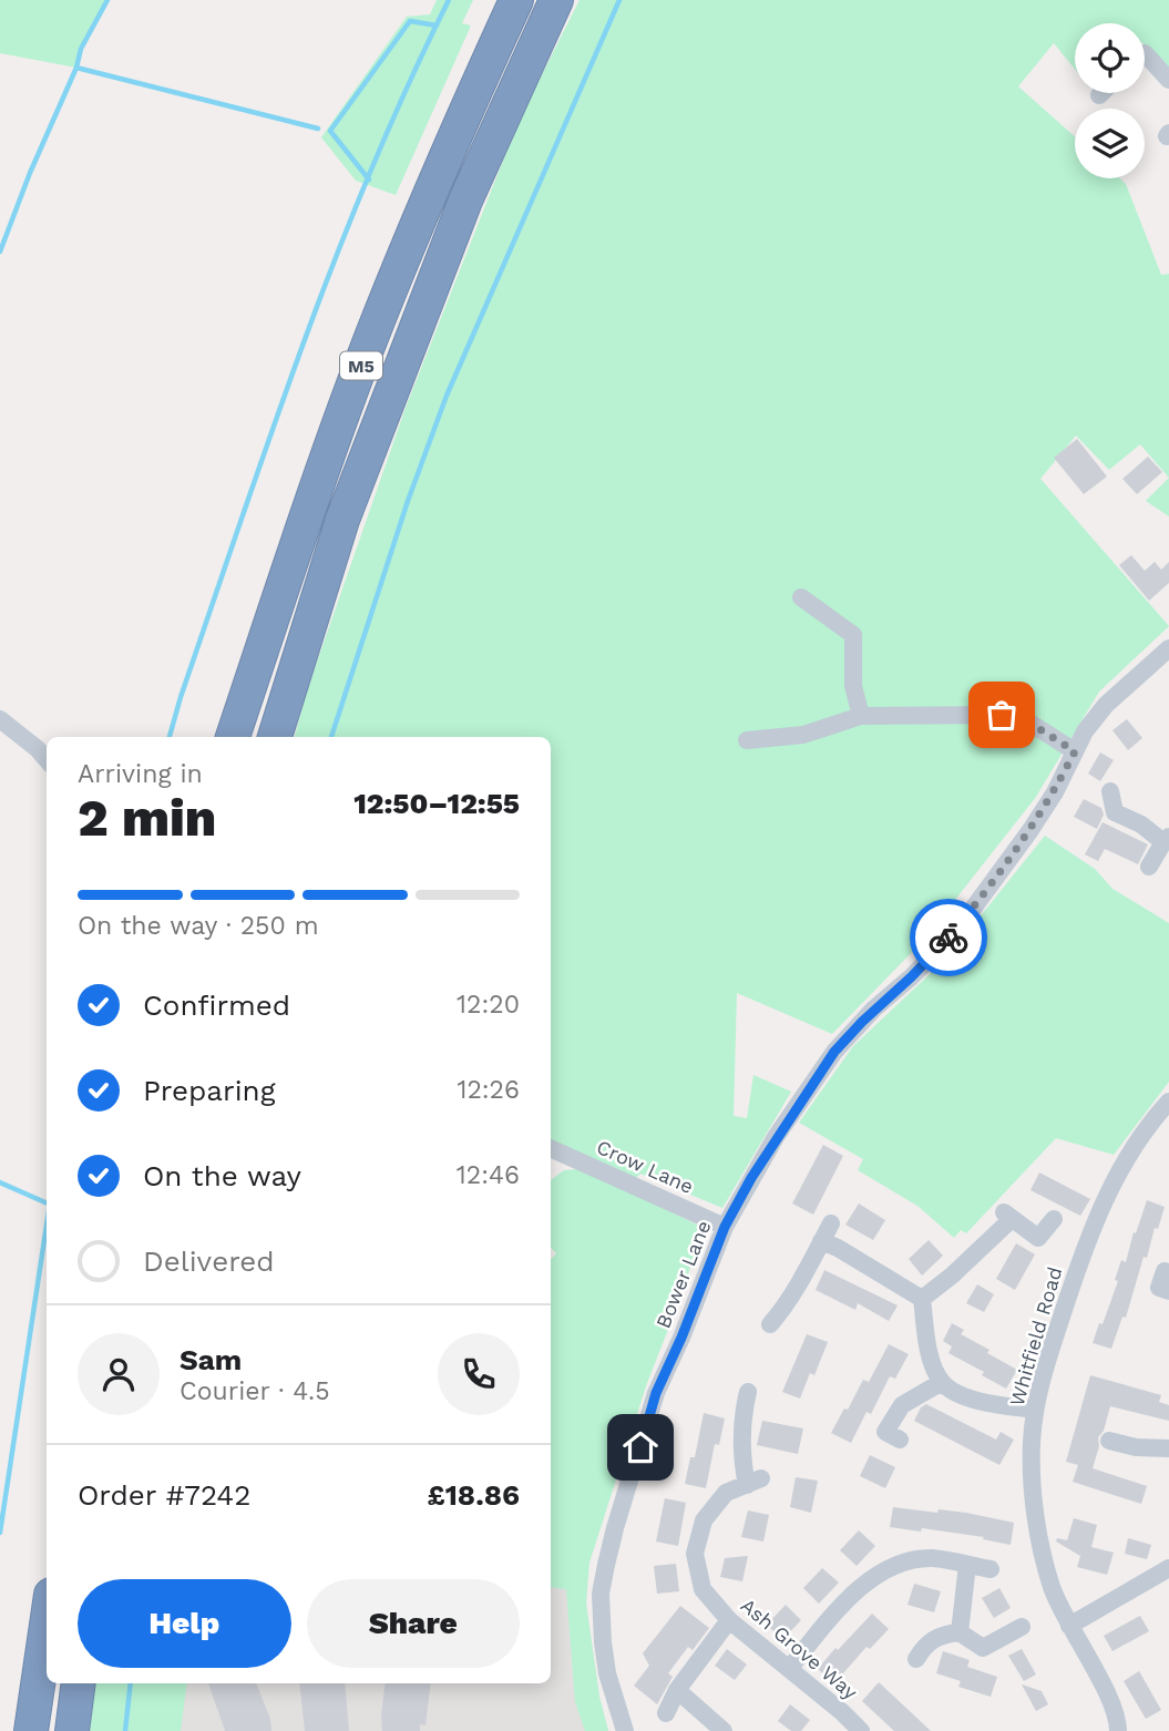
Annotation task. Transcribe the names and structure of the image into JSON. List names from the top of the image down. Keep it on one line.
{"streets":{"highway":["M5"],"street":["Crow Lane","Bower Lane","Whitfield Road","Ash Grove Way"]},"crossings":[["Crow Lane","Bower Lane"]],"page":{"heading":["2 min","Arriving in","12:50–12:55"],"panel":["Sam","Courier · 4.5","Order #7242","£18.86"],"bar":"On the way · 250 m","list":[["Confirmed","12:20"],["Preparing","12:26"],["On the way","12:46"],"Delivered"],"buttons":["Help","Share"]}}
